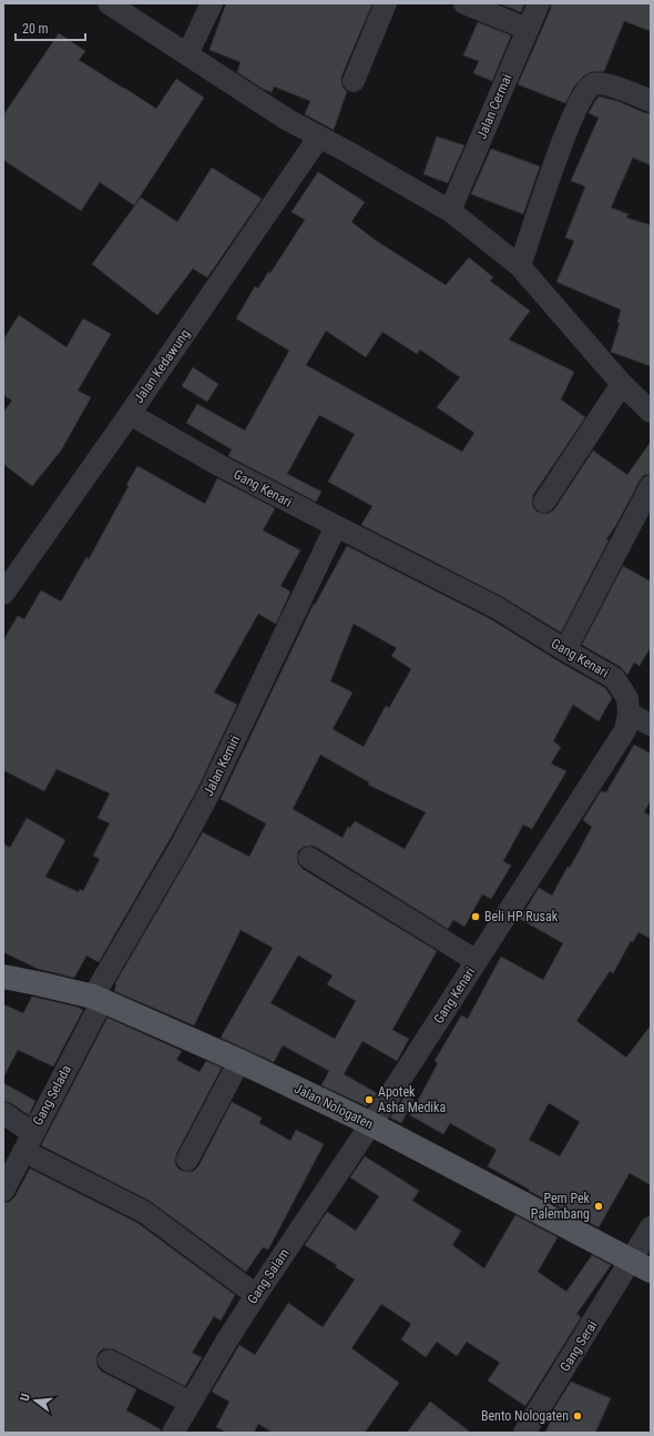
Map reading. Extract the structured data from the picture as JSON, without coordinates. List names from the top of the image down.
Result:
{
  "streets": {
    "main road": ["Jalan Nologaten"],
    "street": [
      "Jalan Cermai",
      "Jalan Kedawung",
      "Gang Kenari",
      "Jalan Kemiri",
      "Gang Selada",
      "Gang Salam",
      "Gang Serai"
    ]
  },
  "crossings": [
    ["Jalan Kedawung", "Gang Kenari"],
    ["Gang Kenari", "Jalan Kemiri"],
    ["Gang Kenari", "Jalan Nologaten"],
    ["Gang Kenari", "Gang Salam"],
    ["Jalan Kemiri", "Gang Selada"],
    ["Jalan Kemiri", "Jalan Nologaten"],
    ["Gang Selada", "Jalan Nologaten"],
    ["Jalan Nologaten", "Gang Salam"],
    ["Jalan Nologaten", "Gang Serai"]
  ],
  "places": [
    "Beli HP Rusak",
    "Apotek Asha Medika",
    "Pem Pek Palembang",
    "Bento Nologaten"
  ],
  "scale_bar": "20 m",
  "north": "left"
}
